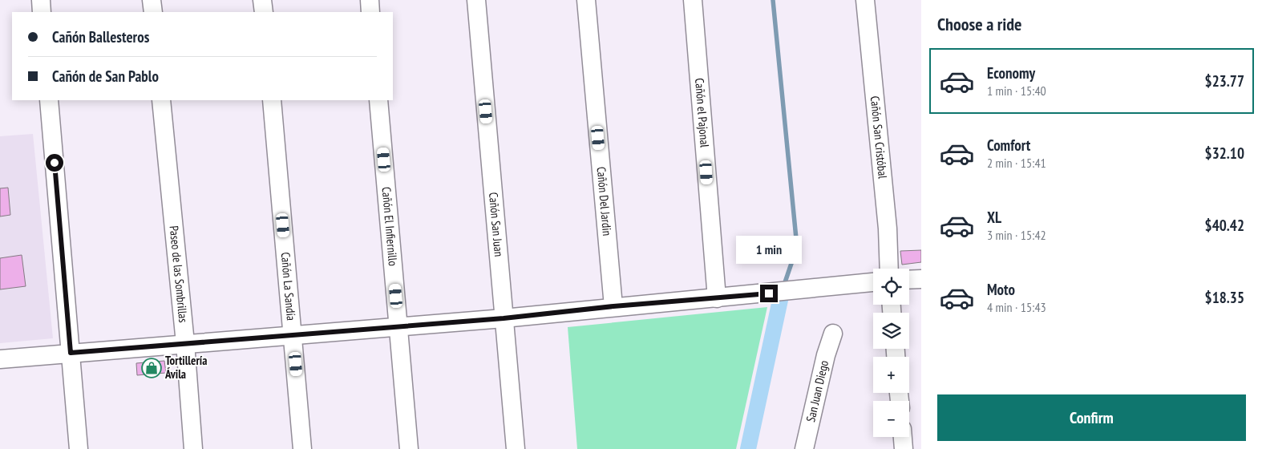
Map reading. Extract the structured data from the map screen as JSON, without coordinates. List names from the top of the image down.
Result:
{
  "streets": {
    "street": [
      "Cañón el Pajonal",
      "Cañón San Cristóbal",
      "Cañón Del Jardin",
      "Cañón San Juan",
      "Cañón El Infiernillo",
      "Paseo de las Sombrillas",
      "Cañón La Sandía",
      "San Juan Diego"
    ]
  },
  "places": {
    "shop": ["Tortillería Ávila"]
  },
  "page": {
    "heading": "Choose a ride",
    "banner": ["Cañón Ballesteros", "Cañón de San Pablo"],
    "list": [
      {
        "name": "Economy",
        "note": "1 min · 15:40",
        "value": "$23.77"
      },
      {
        "name": "Comfort",
        "note": "2 min · 15:41",
        "value": "$32.10"
      },
      {
        "name": "XL",
        "note": "3 min · 15:42",
        "value": "$40.42"
      },
      {
        "name": "Moto",
        "note": "4 min · 15:43",
        "value": "$18.35"
      }
    ],
    "bubble": "1 min",
    "map_buttons": ["+", "−"],
    "buttons": "Confirm"
  }
}
